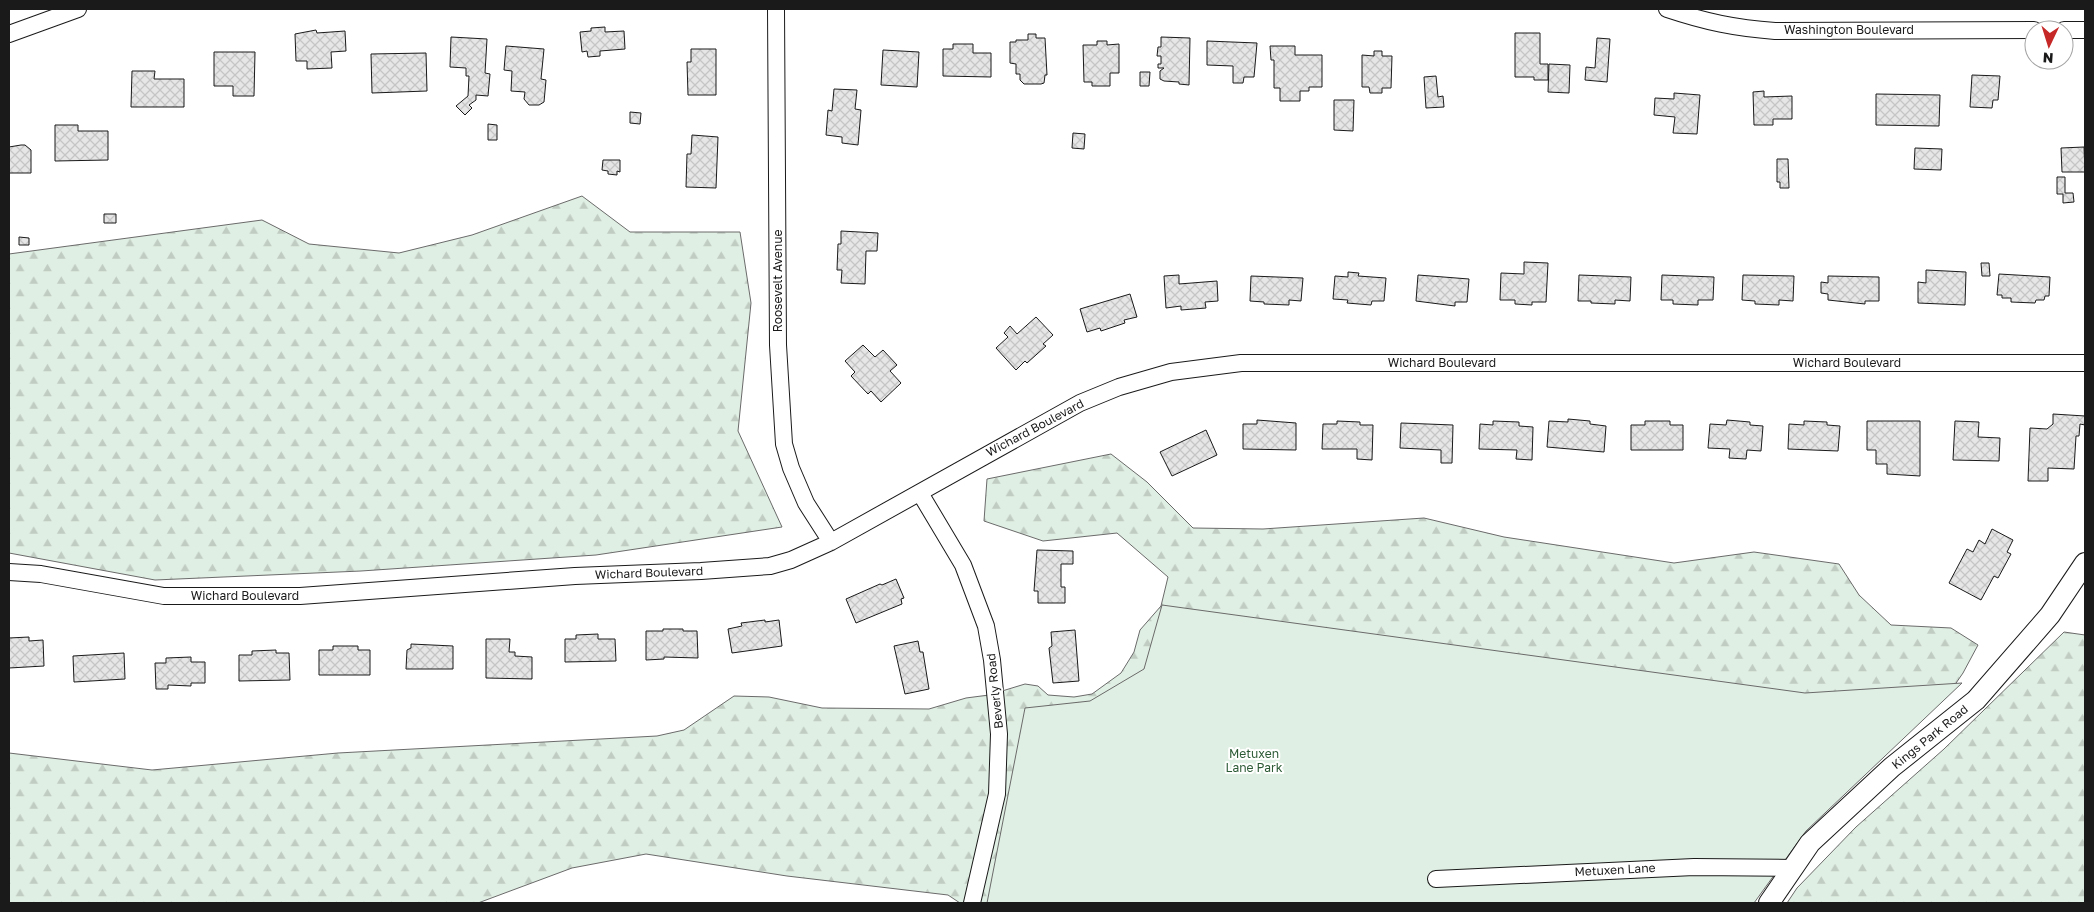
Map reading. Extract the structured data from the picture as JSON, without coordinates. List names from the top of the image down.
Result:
{
  "streets": {
    "street": [
      "Washington Boulevard",
      "Roosevelt Avenue",
      "Wichard Boulevard",
      "Beverly Road",
      "Kings Park Road",
      "Metuxen Lane"
    ]
  },
  "crossings": [
    ["Roosevelt Avenue", "Wichard Boulevard"],
    ["Wichard Boulevard", "Beverly Road"],
    ["Kings Park Road", "Metuxen Lane"]
  ],
  "parks": ["Metuxen Lane Park"],
  "north": "bottom"
}
